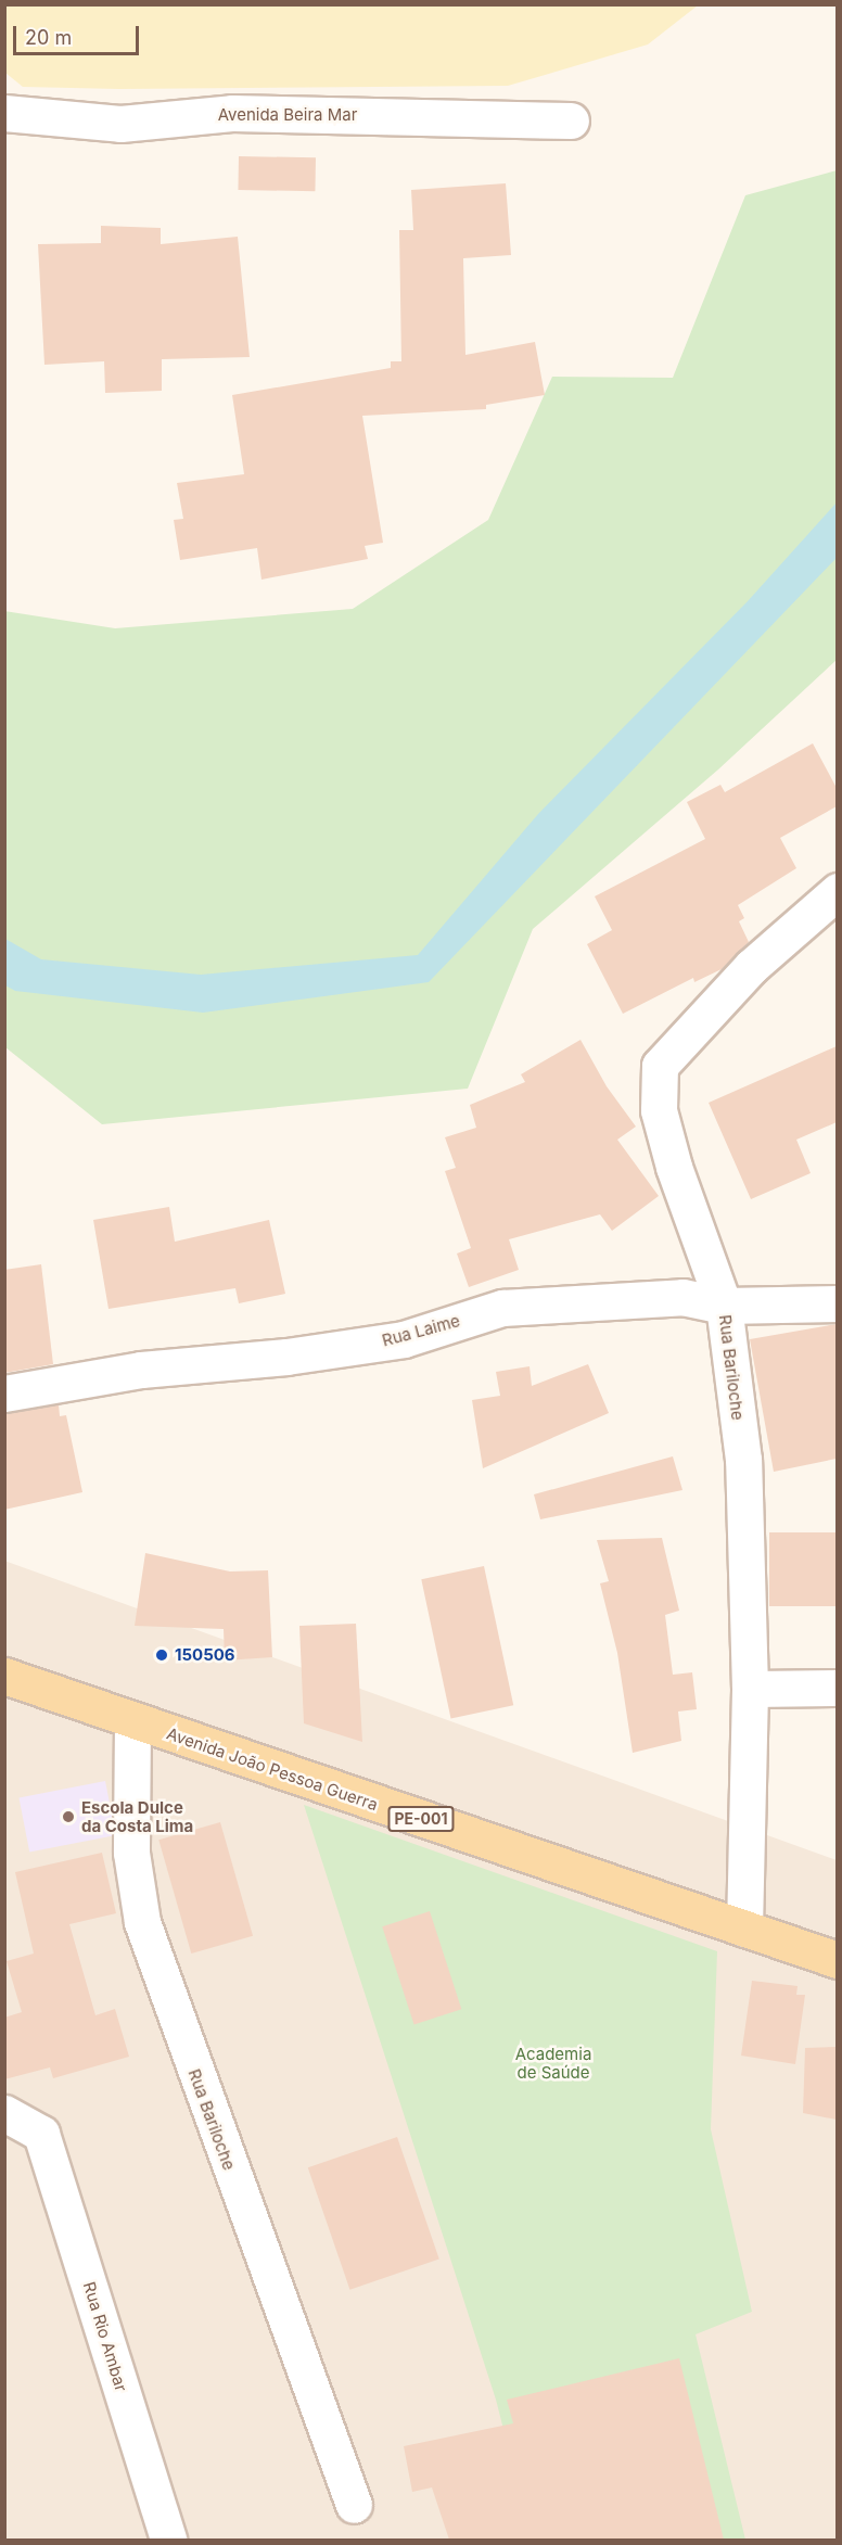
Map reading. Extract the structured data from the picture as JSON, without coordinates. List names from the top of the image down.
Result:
{
  "streets": {
    "main road": ["Avenida João Pessoa Guerra", "PE-001"],
    "street": [
      "Avenida Beira Mar",
      "Rua Laime",
      "Rua Bariloche",
      "Rua Rio Ambar"
    ]
  },
  "crossings": [
    ["Rua Laime", "Rua Bariloche"],
    ["Rua Bariloche", "Avenida João Pessoa Guerra"]
  ],
  "parks": ["Academia de Saúde"],
  "places": ["150506", "Escola Dulce da Costa Lima"],
  "scale_bar": "20 m"
}
